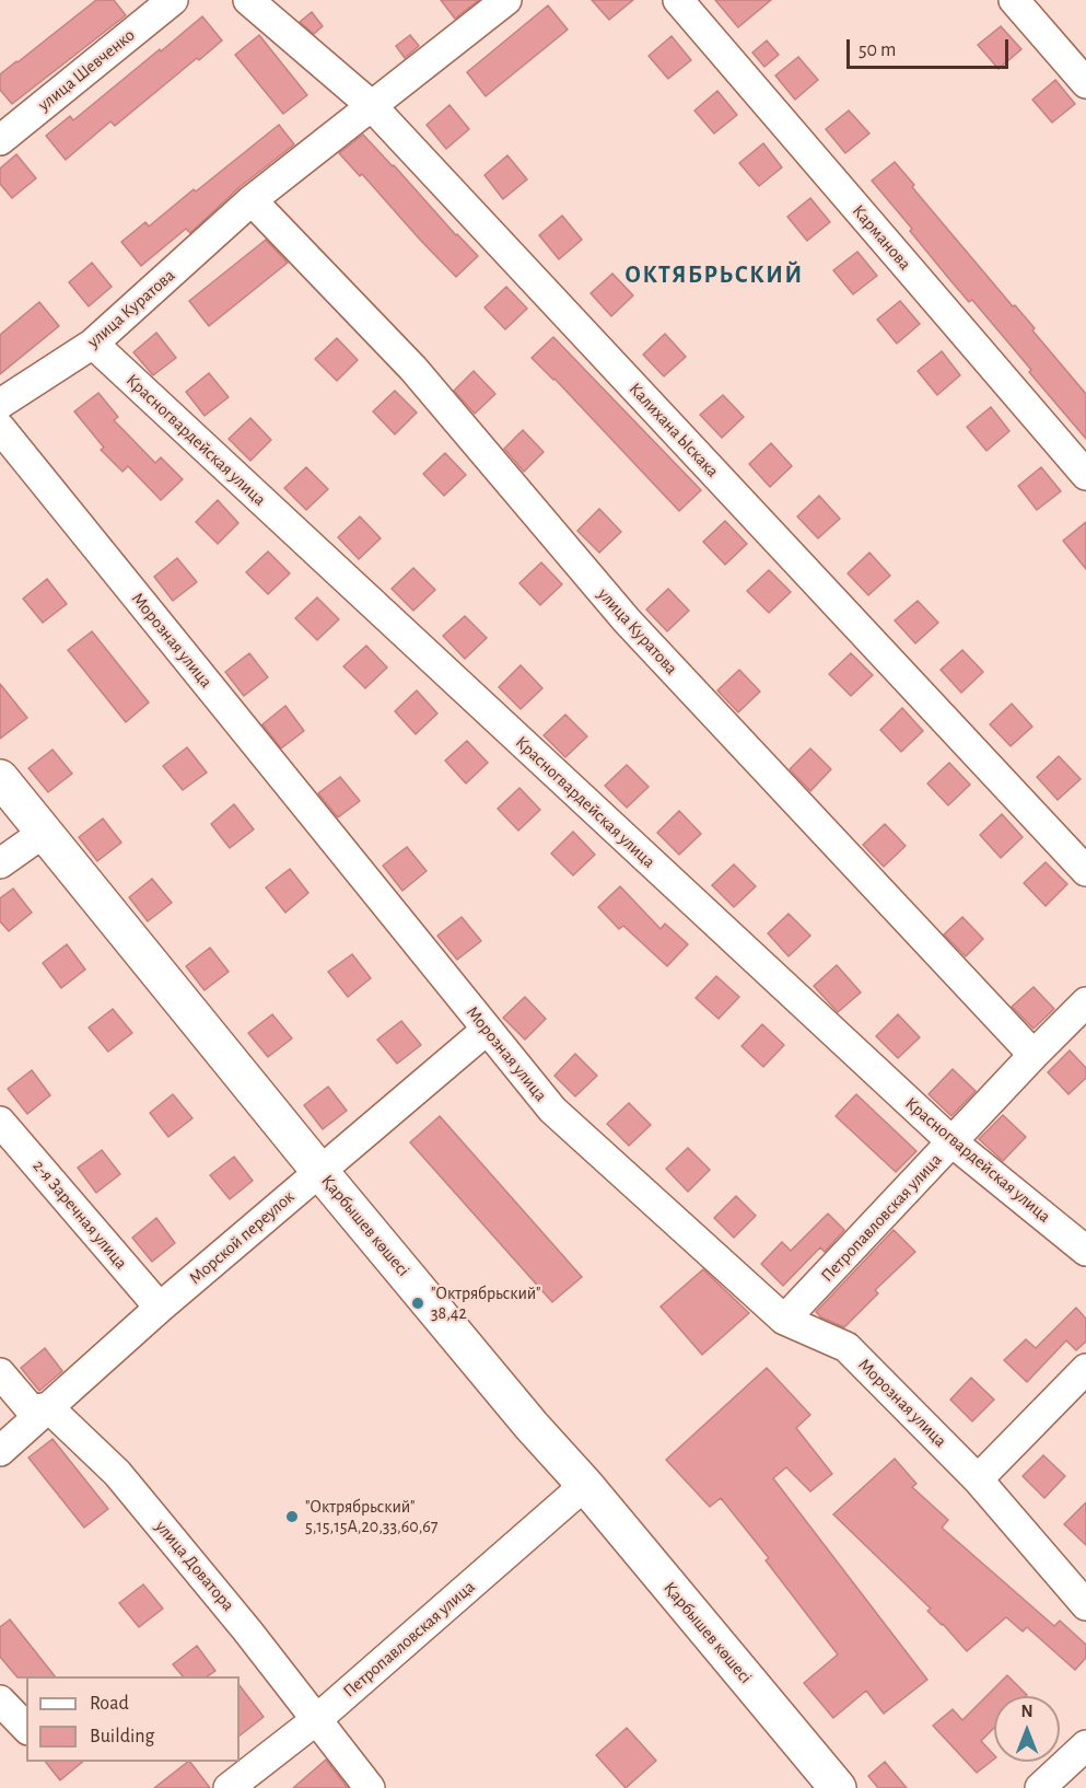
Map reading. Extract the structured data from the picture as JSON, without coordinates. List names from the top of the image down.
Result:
{
  "streets": {
    "main road": ["Қарбышев көшесі"],
    "street": [
      "улица Шевченко",
      "Карманова",
      "улица Куратова",
      "Калихана Ыскака",
      "Красногвардейская улица",
      "Морозная улица",
      "2-я Заречная улица",
      "Петропавловская улица",
      "Морской переулок",
      "улица Доватора"
    ]
  },
  "crossings": [
    ["улица Куратова", "Калихана Ыскака"],
    ["улица Куратова", "Красногвардейская улица"],
    ["улица Куратова", "Петропавловская улица"],
    ["Красногвардейская улица", "Петропавловская улица"],
    ["Морозная улица", "Петропавловская улица"],
    ["Морозная улица", "Морской переулок"],
    ["2-я Заречная улица", "Морской переулок"],
    ["Петропавловская улица", "Қарбышев көшесі"],
    ["Петропавловская улица", "улица Доватора"],
    ["Қарбышев көшесі", "Морской переулок"],
    ["Морской переулок", "улица Доватора"]
  ],
  "districts": ["ОКТЯБРЬСКИЙ"],
  "places": ["\"Октрябрьский\" 38,42", "\"Октрябрьский\" 5,15,15А,20,33,60,67"],
  "legend": ["Road", "Building"],
  "scale_bar": "50 m",
  "north": "top"
}
